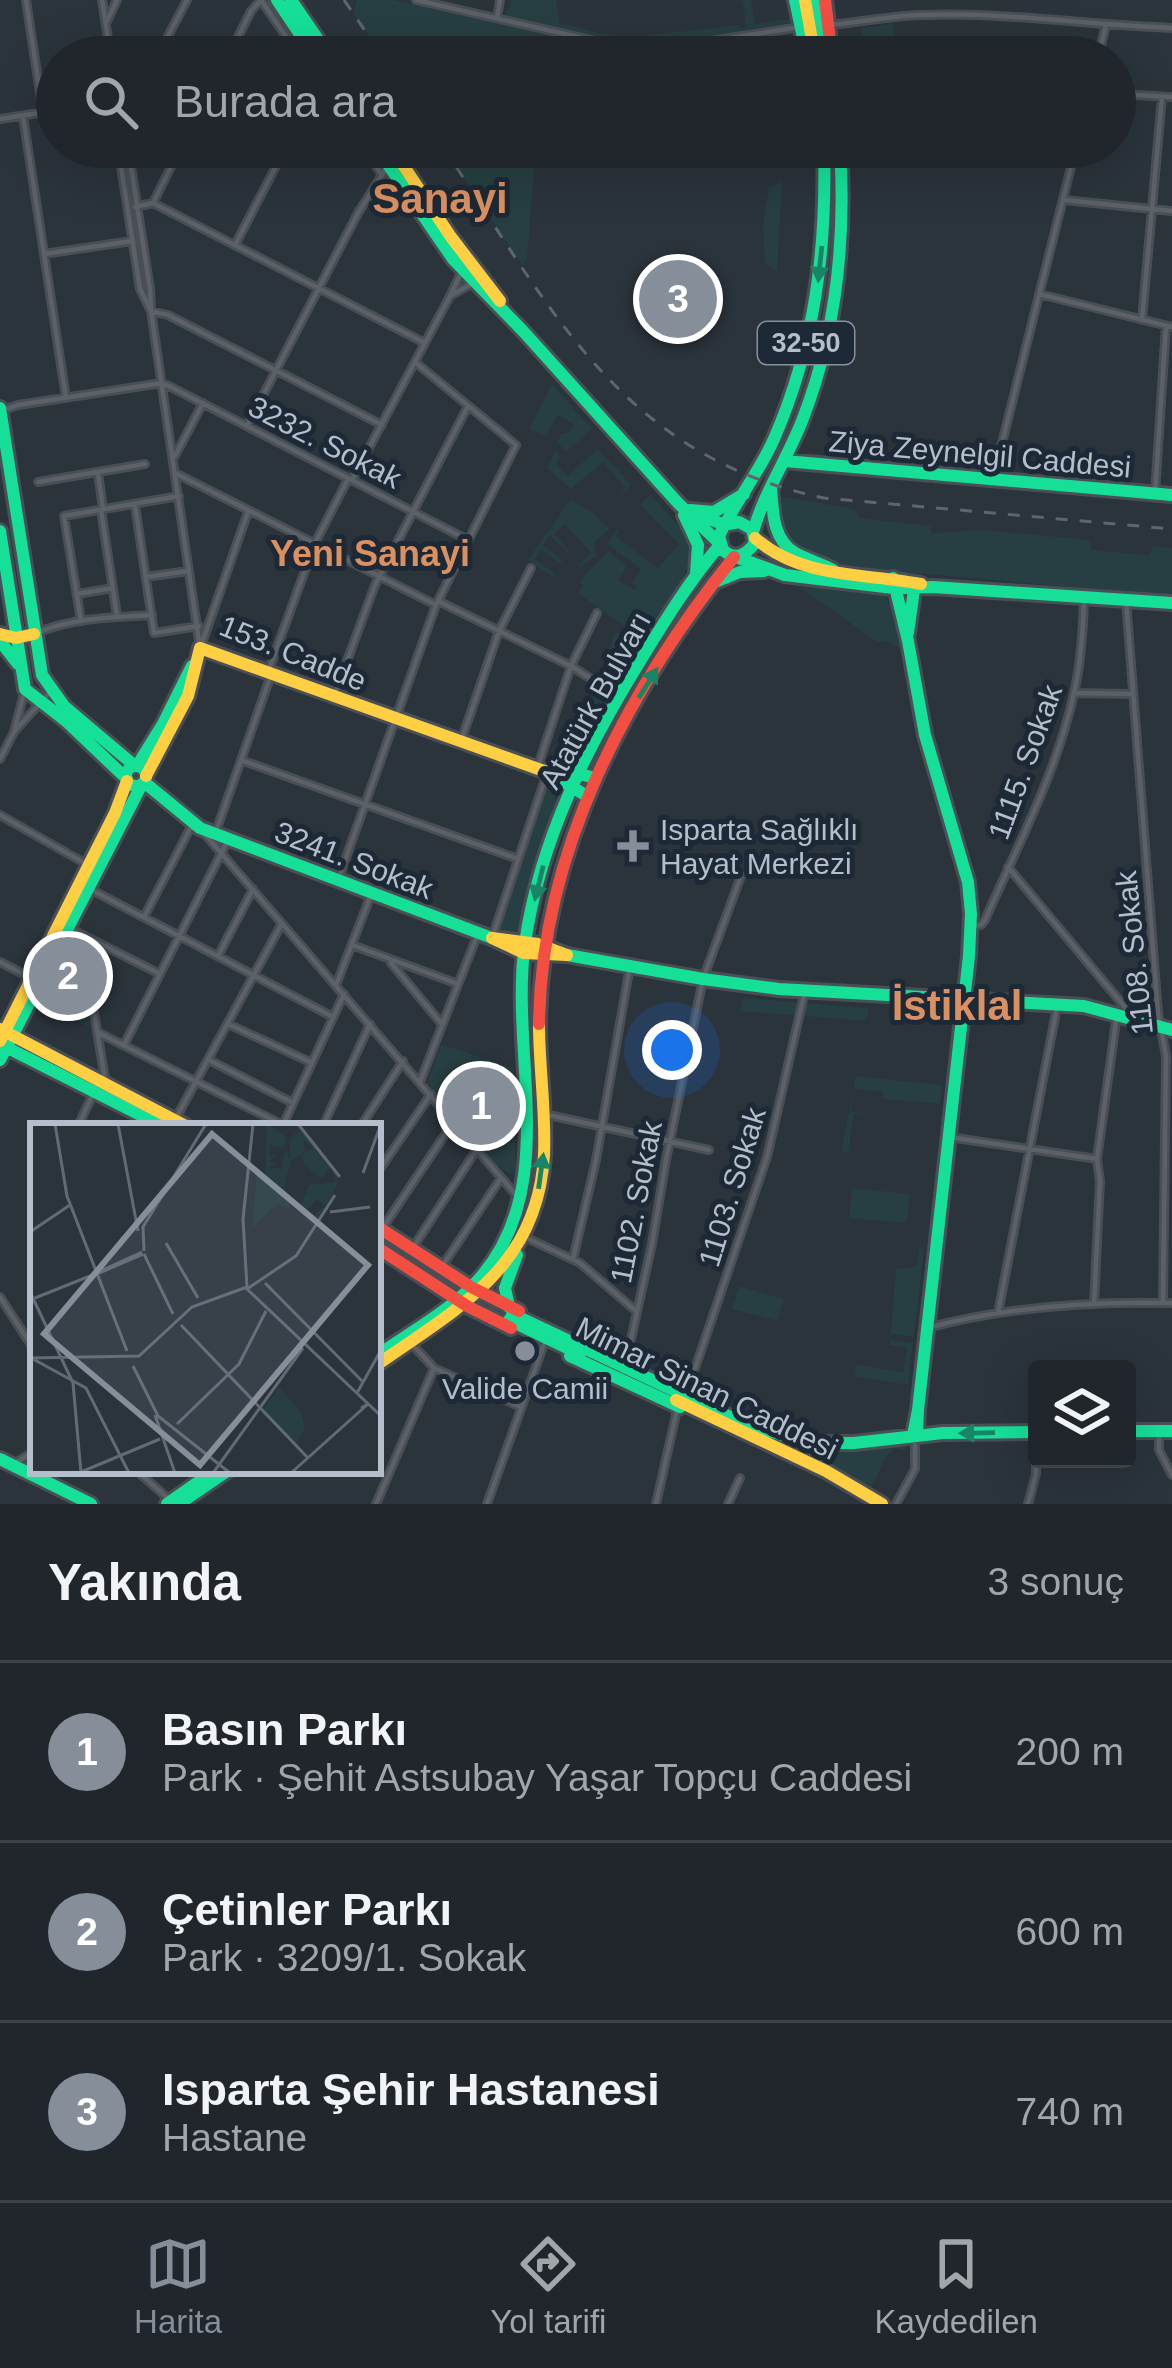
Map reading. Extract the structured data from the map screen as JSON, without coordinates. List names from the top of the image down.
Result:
{
  "streets": {
    "main road": [
      "32-50",
      "Ziya Zeynelgil Caddesi",
      "153. Cadde",
      "Atatürk Bulvarı",
      "3241. Sokak",
      "Mimar Sinan Caddesi"
    ],
    "street": [
      "3232. Sokak",
      "1115. Sokak",
      "1108. Sokak",
      "1103. Sokak",
      "1102. Sokak"
    ]
  },
  "crossings": [
    ["32-50", "Ziya Zeynelgil Caddesi"],
    ["32-50", "Atatürk Bulvarı"],
    ["3232. Sokak", "153. Cadde"],
    ["Atatürk Bulvarı", "3241. Sokak"],
    ["3241. Sokak", "1108. Sokak"],
    ["3241. Sokak", "1103. Sokak"],
    ["3241. Sokak", "1102. Sokak"]
  ],
  "districts": ["Sanayi", "Yeni Sanayi", "İstiklal"],
  "places": {
    "health": ["Isparta Sağlıklı Hayat Merkezi"],
    "other": ["Valide Camii"]
  },
  "page": {
    "search": "Burada ara",
    "pins": ["3", "2", "1"],
    "heading": ["Yakında", "3 sonuç"],
    "list": [
      {
        "mark": "1",
        "name": "Basın Parkı",
        "note": "Park · Şehit Astsubay Yaşar Topçu Caddesi",
        "value": "200 m"
      },
      {
        "mark": "2",
        "name": "Çetinler Parkı",
        "note": "Park · 3209/1. Sokak",
        "value": "600 m"
      },
      {
        "mark": "3",
        "name": "Isparta Şehir Hastanesi",
        "note": "Hastane",
        "value": "740 m"
      }
    ],
    "nav": ["Harita", "Yol tarifi", "Kaydedilen"]
  }
}
